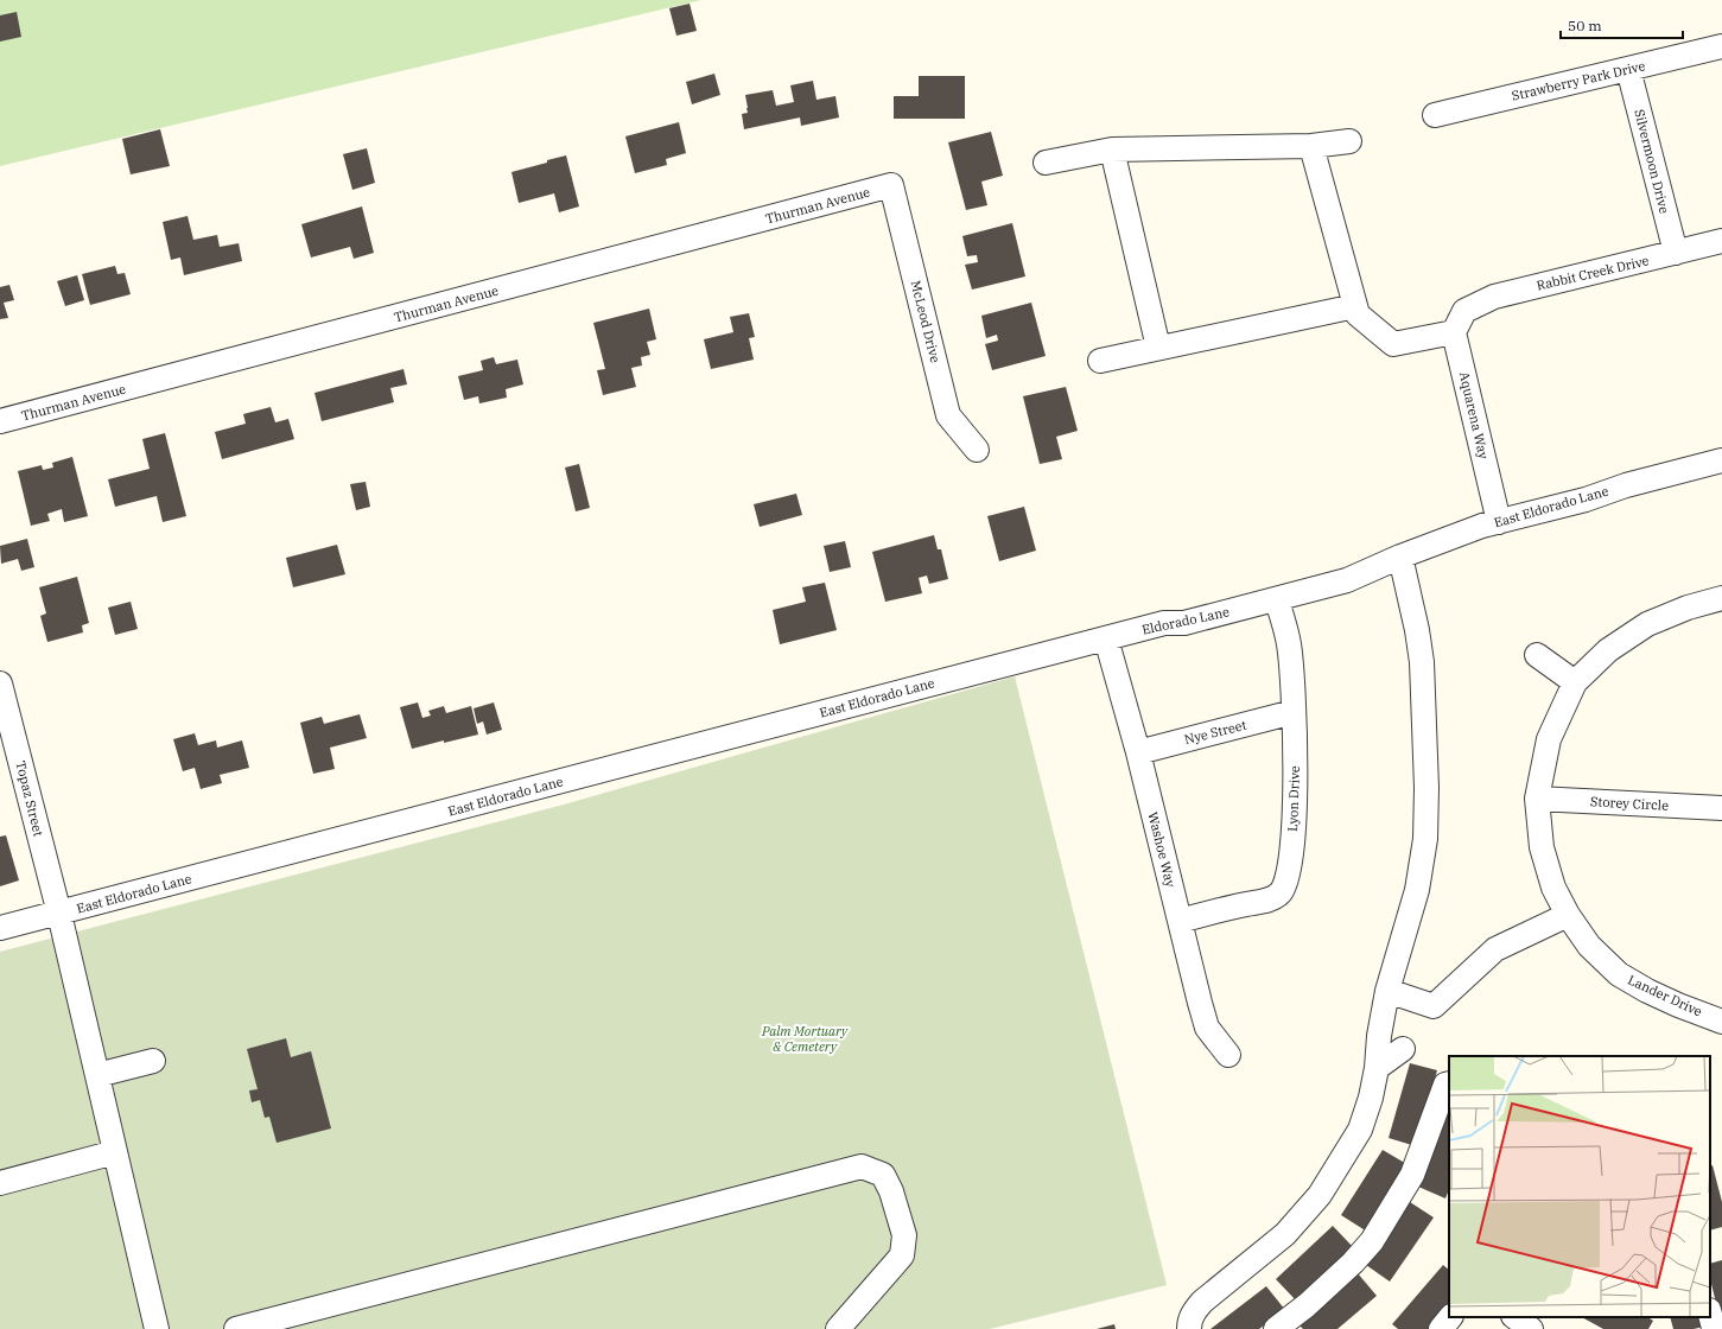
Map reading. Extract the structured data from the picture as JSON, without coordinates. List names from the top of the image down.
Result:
{
  "streets": {
    "street": [
      "Strawberry Park Drive",
      "Silvermoon Drive",
      "Thurman Avenue",
      "Rabbit Creek Drive",
      "McLeod Drive",
      "Aquarena Way",
      "East Eldorado Lane",
      "Eldorado Lane",
      "Nye Street",
      "Topaz Street",
      "Lyon Drive",
      "Storey Circle",
      "Washoe Way",
      "Lander Drive"
    ]
  },
  "crossings": [
    ["Strawberry Park Drive", "Silvermoon Drive"],
    ["Silvermoon Drive", "Rabbit Creek Drive"],
    ["Thurman Avenue", "McLeod Drive"],
    ["Rabbit Creek Drive", "Aquarena Way"],
    ["Aquarena Way", "East Eldorado Lane"],
    ["East Eldorado Lane", "Eldorado Lane"],
    ["East Eldorado Lane", "Topaz Street"],
    ["Eldorado Lane", "Lyon Drive"],
    ["Eldorado Lane", "Washoe Way"],
    ["Nye Street", "Lyon Drive"],
    ["Nye Street", "Washoe Way"],
    ["Lyon Drive", "Washoe Way"],
    ["Storey Circle", "Lander Drive"]
  ],
  "parks": ["Palm Mortuary & Cemetery"],
  "scale_bar": "50 m"
}
